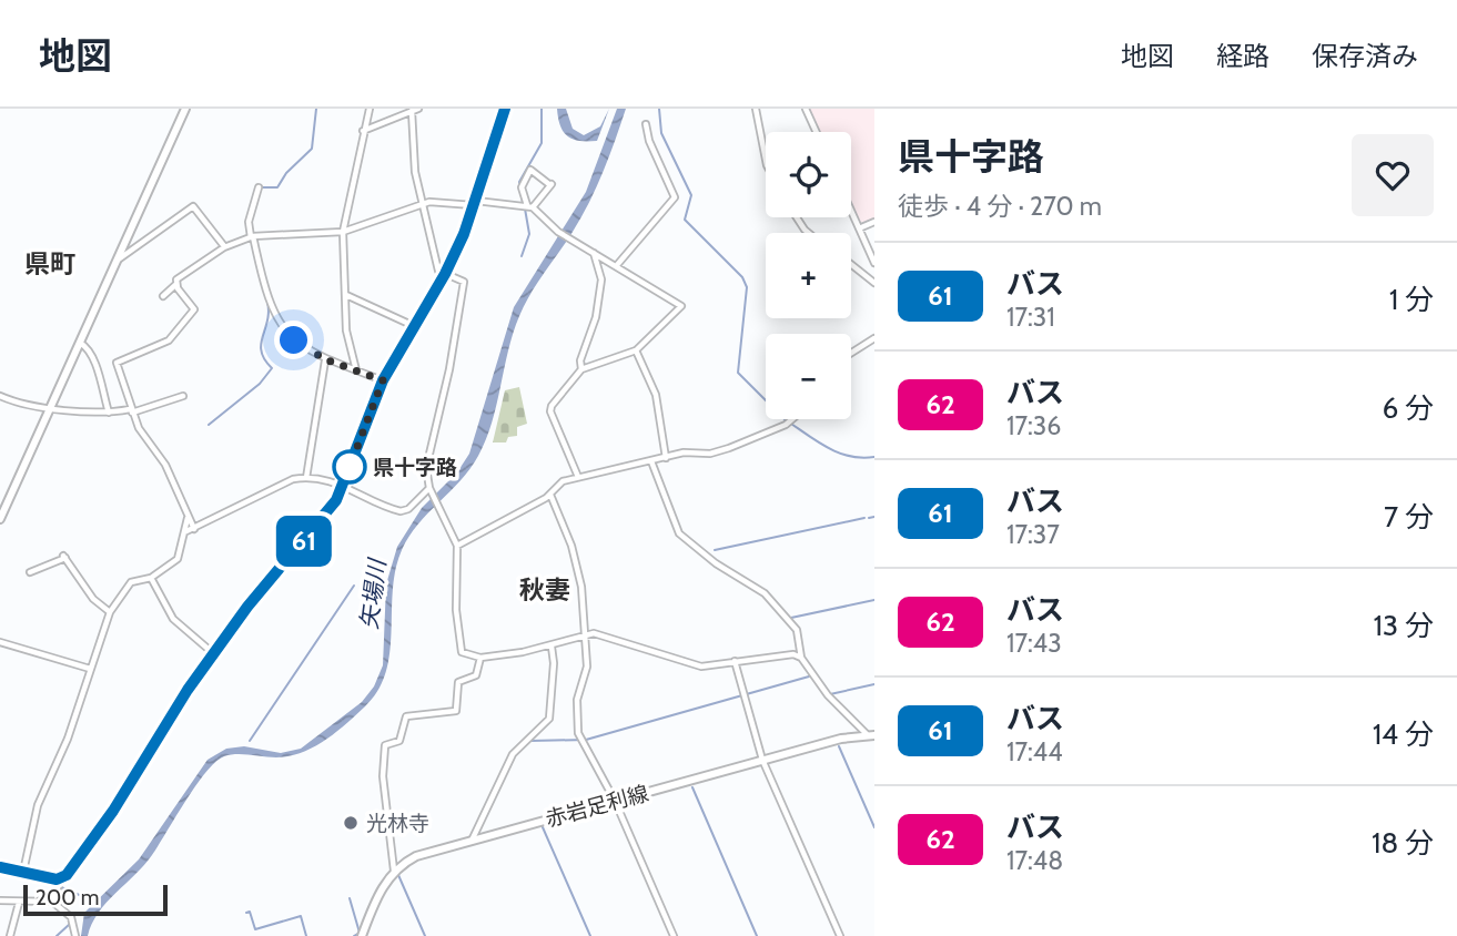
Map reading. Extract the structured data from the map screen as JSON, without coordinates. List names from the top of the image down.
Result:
{
  "streets": {
    "main road": ["赤岩足利線"]
  },
  "districts": ["県町", "秋妻"],
  "water": ["矢場川"],
  "places": ["県十字路", "光林寺"],
  "lines": ["bus line 61"],
  "scale_bar": "200 m",
  "page": {
    "header": "地図",
    "nav": ["地図", "経路", "保存済み"],
    "on_map": "61",
    "heading": ["県十字路", "徒歩 · 4 分 · 270 m"],
    "map_buttons": ["+", "−"],
    "list": [
      {
        "mark": "61",
        "name": "バス",
        "note": "17:31",
        "value": "1 分"
      },
      {
        "mark": "62",
        "name": "バス",
        "note": "17:36",
        "value": "6 分"
      },
      {
        "mark": "61",
        "name": "バス",
        "note": "17:37",
        "value": "7 分"
      },
      {
        "mark": "62",
        "name": "バス",
        "note": "17:43",
        "value": "13 分"
      },
      {
        "mark": "61",
        "name": "バス",
        "note": "17:44",
        "value": "14 分"
      },
      {
        "mark": "62",
        "name": "バス",
        "note": "17:48",
        "value": "18 分"
      }
    ],
    "scale": "200 m"
  }
}
